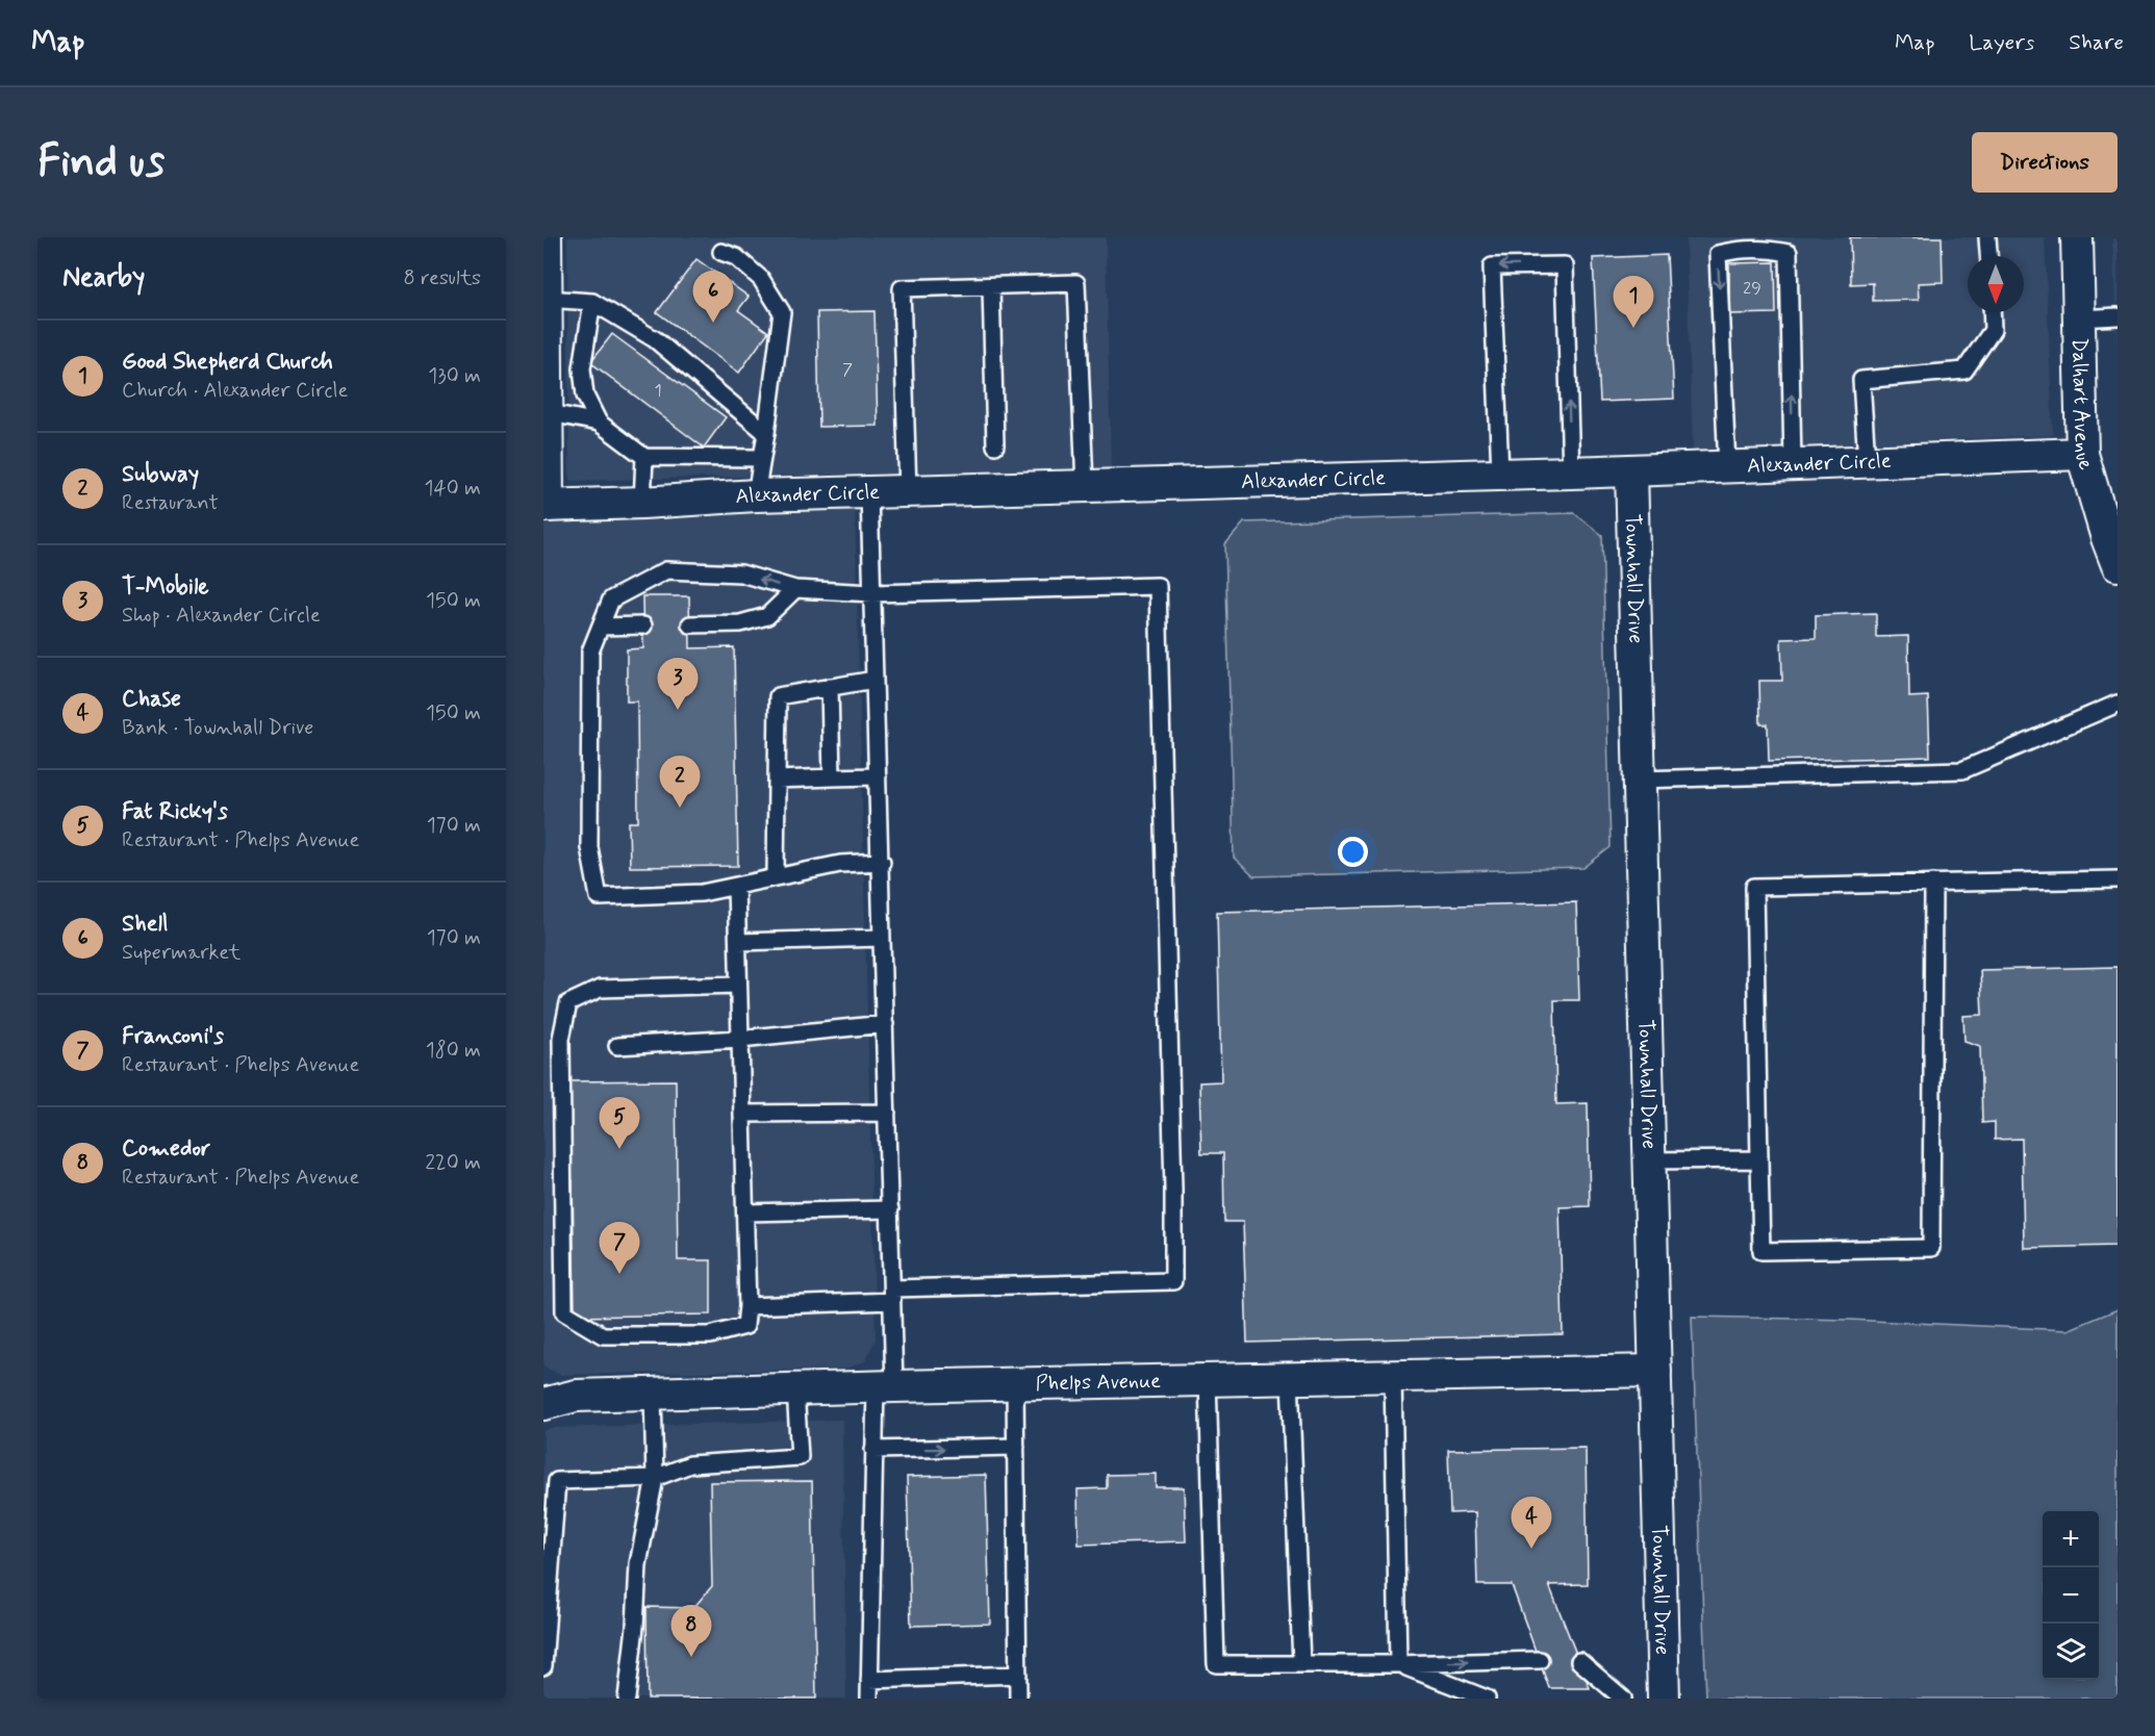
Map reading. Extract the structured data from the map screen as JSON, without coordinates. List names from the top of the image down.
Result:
{
  "streets": {
    "street": [
      "Dalhart Avenue",
      "Alexander Circle",
      "Townhall Drive",
      "Phelps Avenue"
    ]
  },
  "crossings": [
    ["Dalhart Avenue", "Alexander Circle"],
    ["Alexander Circle", "Townhall Drive"],
    ["Townhall Drive", "Phelps Avenue"]
  ],
  "house_numbers": ["29", "7", "1"],
  "north": "bottom",
  "page": {
    "header": "Map",
    "nav": ["Map", "Layers", "Share"],
    "buttons": "Directions",
    "title": "Find us",
    "heading": ["Nearby", "8 results"],
    "pins": [
      "6",
      "1",
      "3",
      "2",
      "5",
      "7",
      "4",
      "8"
    ],
    "list": [
      {
        "mark": "1",
        "name": "Good Shepherd Church",
        "note": "Church · Alexander Circle",
        "value": "130 m"
      },
      {
        "mark": "2",
        "name": "Subway",
        "note": "Restaurant",
        "value": "140 m"
      },
      {
        "mark": "3",
        "name": "T-Mobile",
        "note": "Shop · Alexander Circle",
        "value": "150 m"
      },
      {
        "mark": "4",
        "name": "Chase",
        "note": "Bank · Townhall Drive",
        "value": "150 m"
      },
      {
        "mark": "5",
        "name": "Fat Ricky's",
        "note": "Restaurant · Phelps Avenue",
        "value": "170 m"
      },
      {
        "mark": "6",
        "name": "Shell",
        "note": "Supermarket",
        "value": "170 m"
      },
      {
        "mark": "7",
        "name": "Franconi's",
        "note": "Restaurant · Phelps Avenue",
        "value": "180 m"
      },
      {
        "mark": "8",
        "name": "Comedor",
        "note": "Restaurant · Phelps Avenue",
        "value": "220 m"
      }
    ],
    "map_buttons": ["+", "−"]
  }
}
